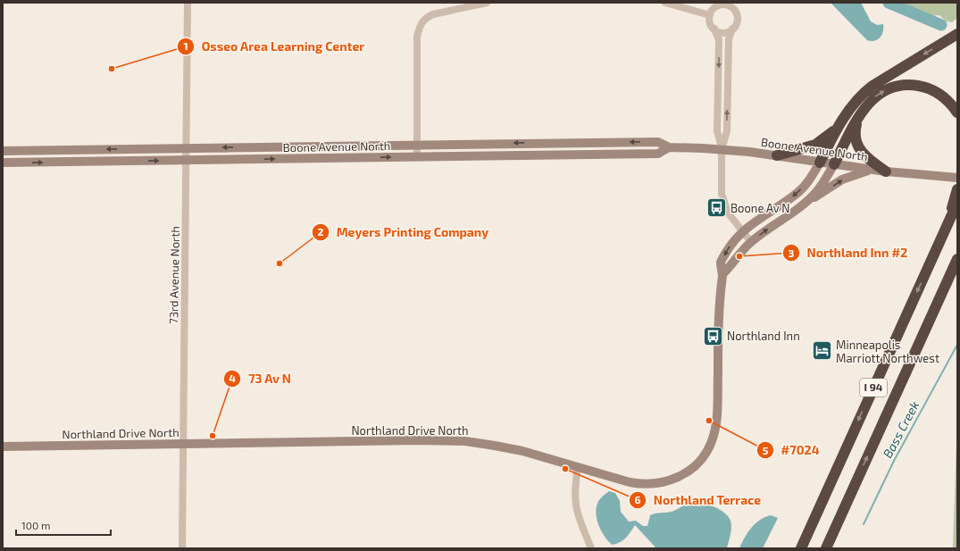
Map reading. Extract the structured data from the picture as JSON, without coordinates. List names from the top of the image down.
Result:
{
  "streets": {
    "highway": ["I 94"],
    "street": ["Boone Avenue North", "73rd Avenue North", "Northland Drive North"]
  },
  "crossings": [
    ["Boone Avenue North", "73rd Avenue North"],
    ["Boone Avenue North", "Northland Drive North"],
    ["73rd Avenue North", "Northland Drive North"]
  ],
  "water": ["Bass Creek"],
  "places": {
    "other": [
      "Osseo Area Learning Center",
      "Northland Inn #2",
      "Meyers Printing Company",
      "#7024",
      "73 Av N",
      "Northland Terrace"
    ],
    "bus stop": ["Boone Av N", "Northland Inn"],
    "hotel": ["Minneapolis Marriott Northwest"]
  },
  "scale_bar": "100 m"
}
